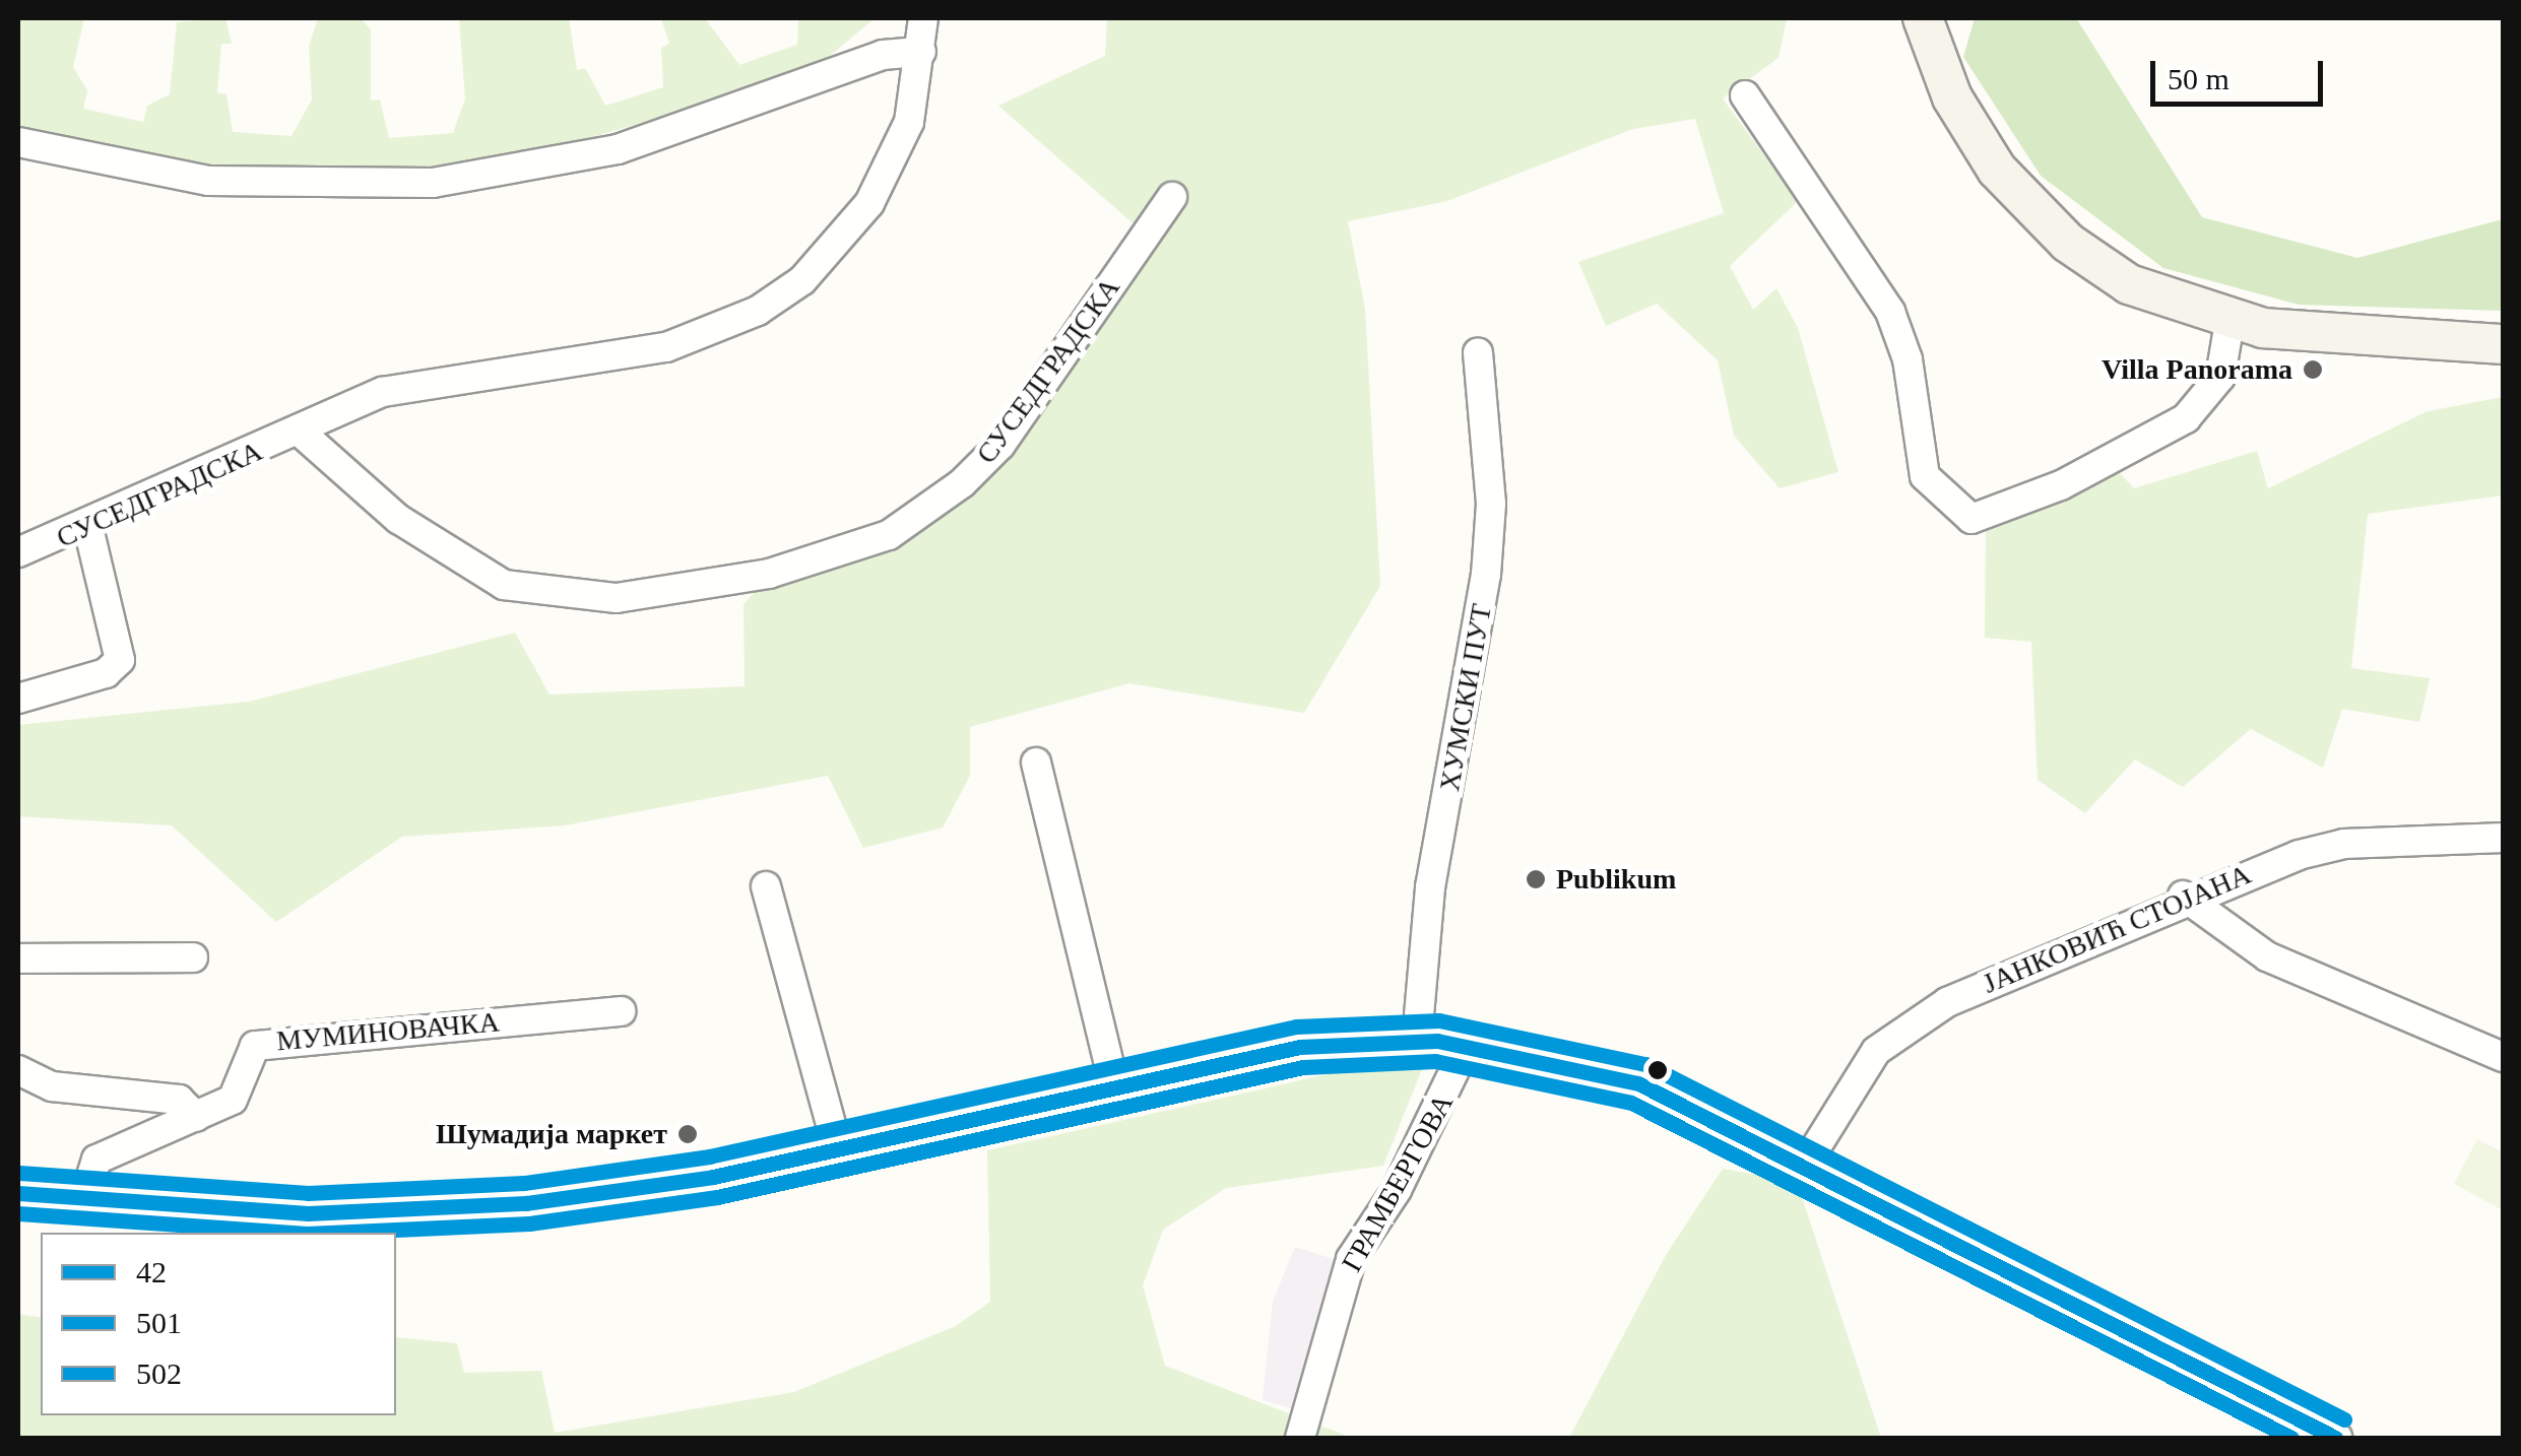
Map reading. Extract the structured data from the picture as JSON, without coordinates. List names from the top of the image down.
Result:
{
  "streets": {
    "street": [
      "СУСЕДГРАДСКА",
      "ХУМСКИ ПУТ",
      "ЈАНКОВИЋ СТОЈАНА",
      "МУМИНОВАЧКА",
      "ГРАМБЕРГОВА"
    ]
  },
  "places": ["Villa Panorama", "Publikum", "Шумадија маркет"],
  "lines": ["transit line 502", "transit line 42", "transit line 501"],
  "legend": ["42", "501", "502"],
  "scale_bar": "50 m"
}
